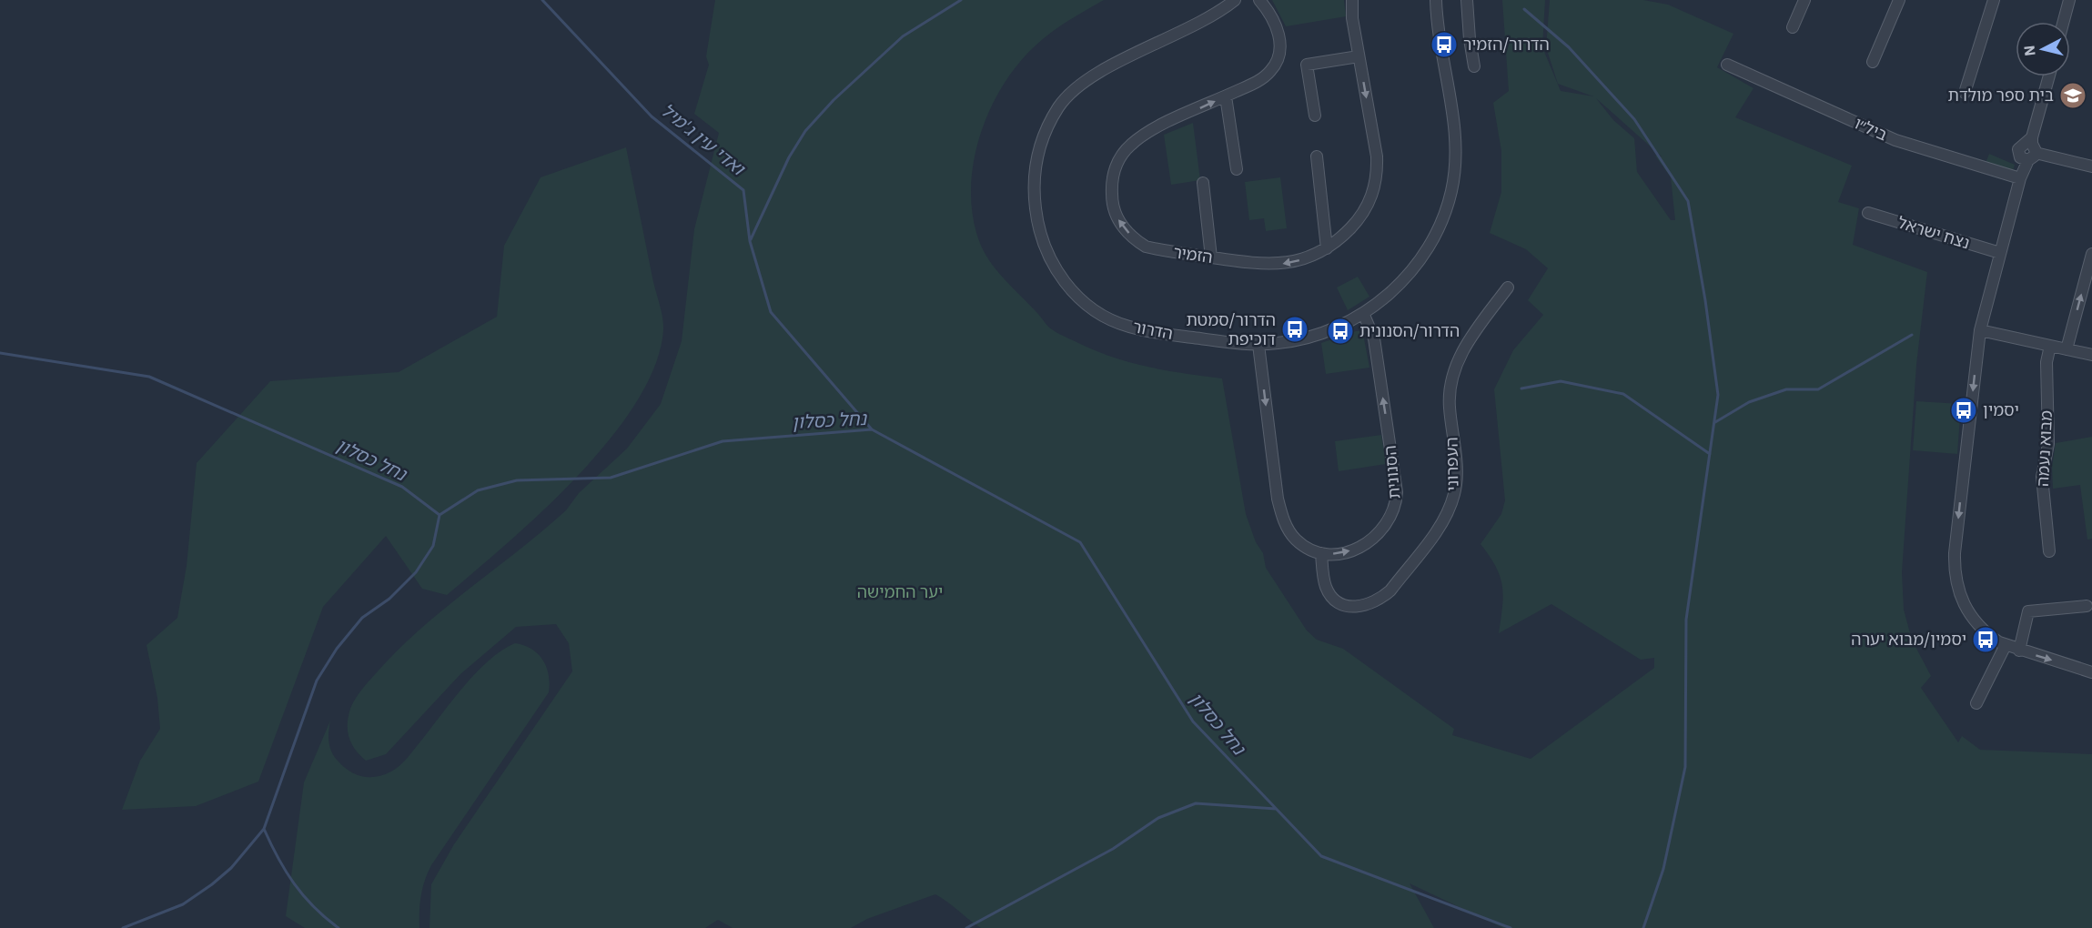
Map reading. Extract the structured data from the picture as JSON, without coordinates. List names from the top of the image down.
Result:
{
  "streets": {
    "street": [
      "ביל״ו",
      "נצח ישראל",
      "הזמיר",
      "הדרור",
      "מבוא נעמה",
      "העפרוני",
      "הסנונית"
    ]
  },
  "crossings": [
    ["הדרור", "הסנונית"],
    ["העפרוני", "הסנונית"]
  ],
  "one_way": ["הסנונית"],
  "water": ["ואדי עין ג'מיל", "נחל כסלון"],
  "parks": ["יער החמישה"],
  "places": {
    "bus stop": [
      "הדרור/הזמיר",
      "הדרור/סמטת דוכיפת",
      "הדרור/הסנונית",
      "יסמין",
      "יסמין/מבוא יערה"
    ],
    "school or university": ["בית ספר מולדת"]
  },
  "north": "left"
}
